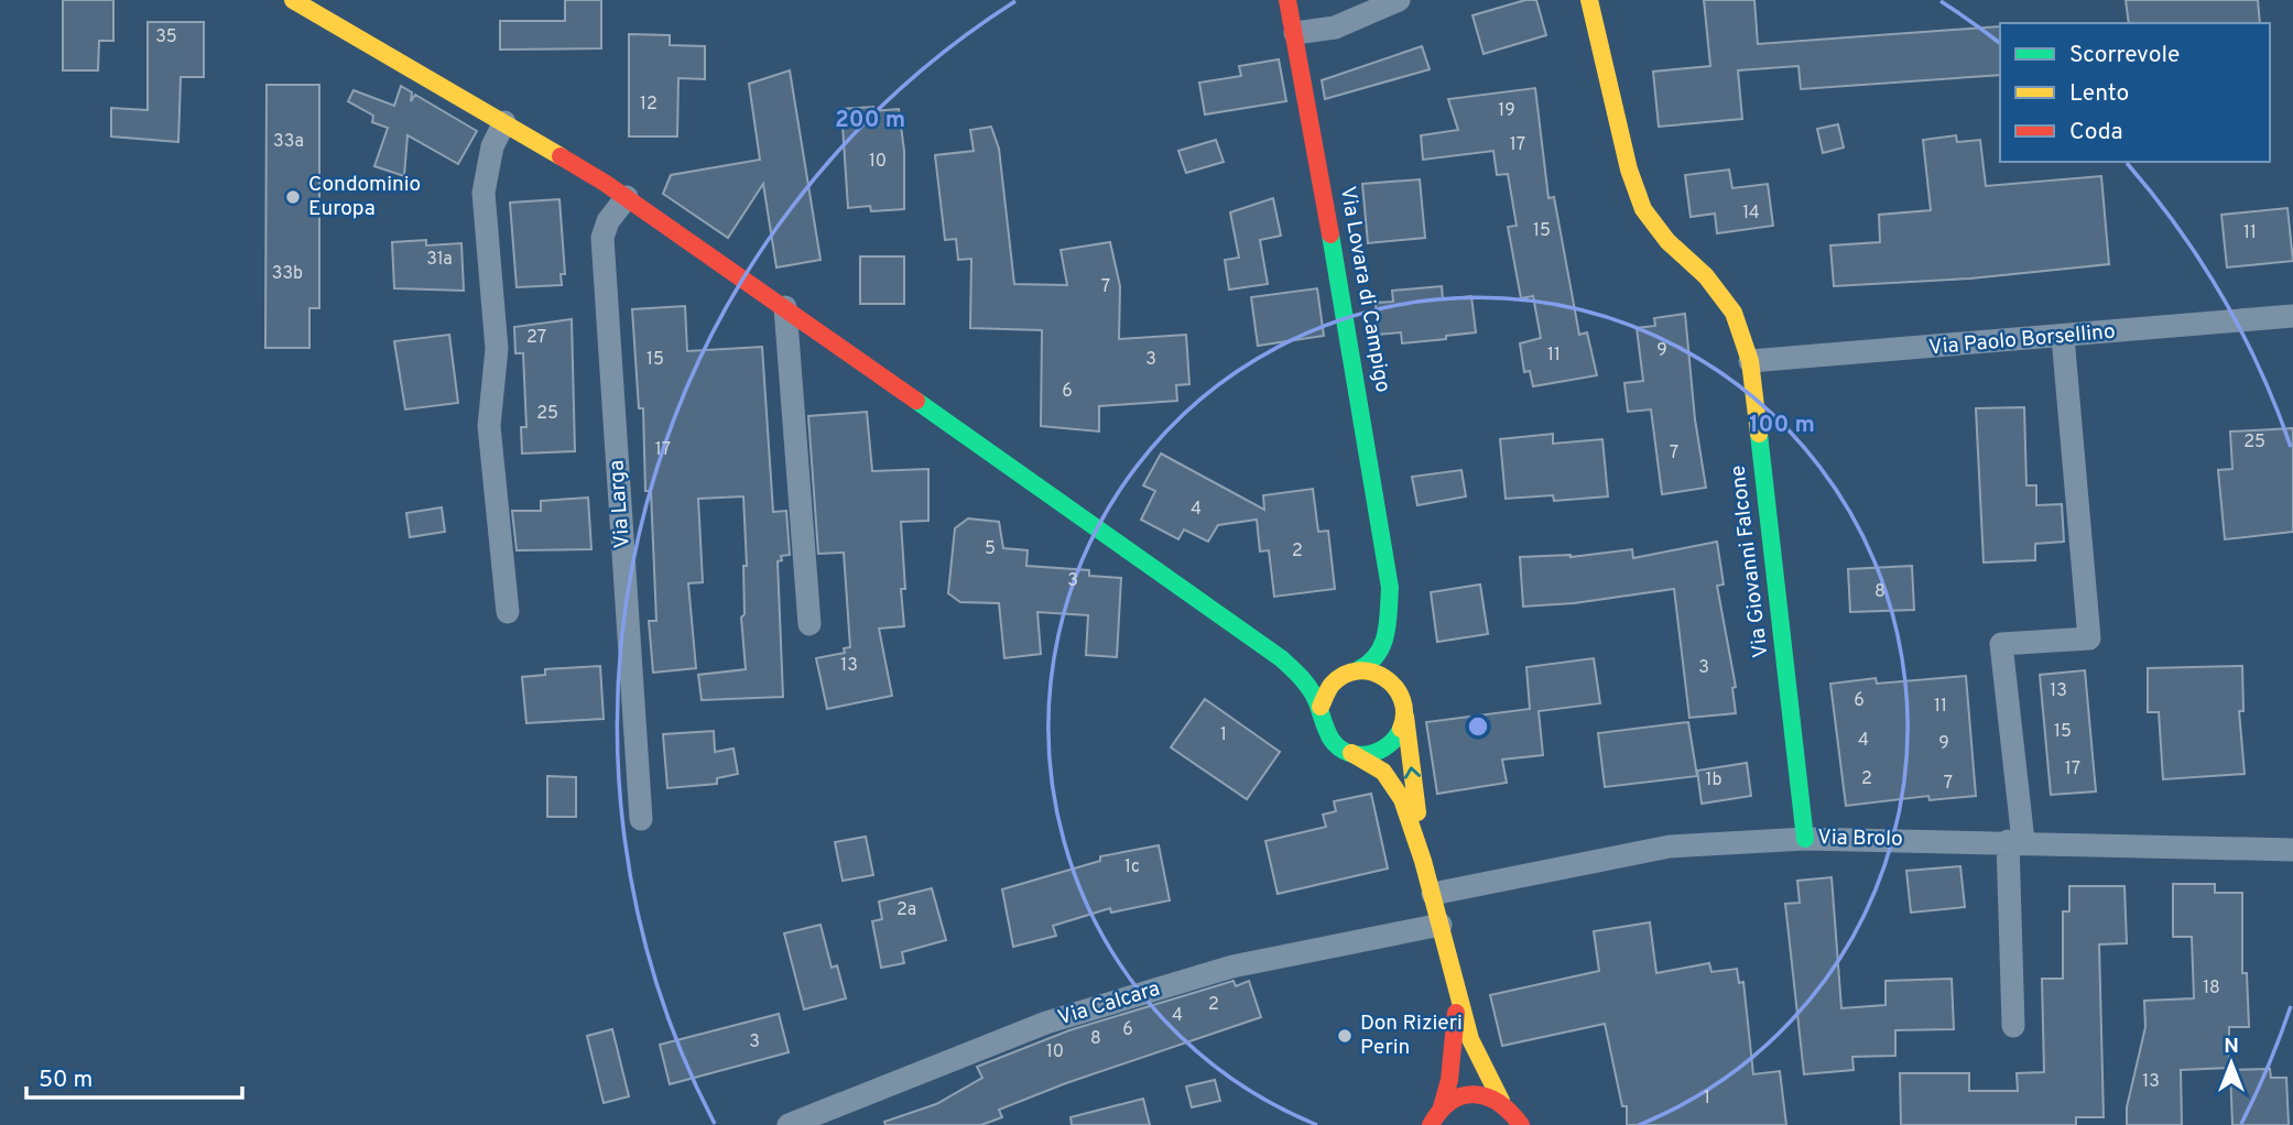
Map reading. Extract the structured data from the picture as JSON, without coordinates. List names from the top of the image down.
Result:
{
  "streets": {
    "street": [
      "Via Lovara di Campigo",
      "Via Paolo Borsellino",
      "Via Larga",
      "Via Giovanni Falcone",
      "Via Brolo",
      "Via Calcara"
    ]
  },
  "crossings": [
    ["Via Paolo Borsellino", "Via Giovanni Falcone"],
    ["Via Giovanni Falcone", "Via Brolo"]
  ],
  "places": ["Condominio Europa", "Don Rizieri Perin"],
  "house_numbers": [
    "35",
    "12",
    "19",
    "33a",
    "17",
    "10",
    "14",
    "15",
    "11",
    "31a",
    "33b",
    "7",
    "27",
    "9",
    "11",
    "15",
    "3",
    "6",
    "25",
    "25",
    "17",
    "7",
    "4",
    "5",
    "2",
    "3",
    "8",
    "13",
    "3",
    "13",
    "6",
    "11",
    "15",
    "1",
    "4",
    "9",
    "17",
    "2",
    "1b",
    "7",
    "1c",
    "2a",
    "18",
    "2",
    "4",
    "6",
    "8",
    "3",
    "10",
    "13",
    "1"
  ],
  "legend": ["Scorrevole", "Lento", "Coda"],
  "scale_bar": "50 m",
  "north": "top",
  "rings": ["200 m", "100 m"]
}
